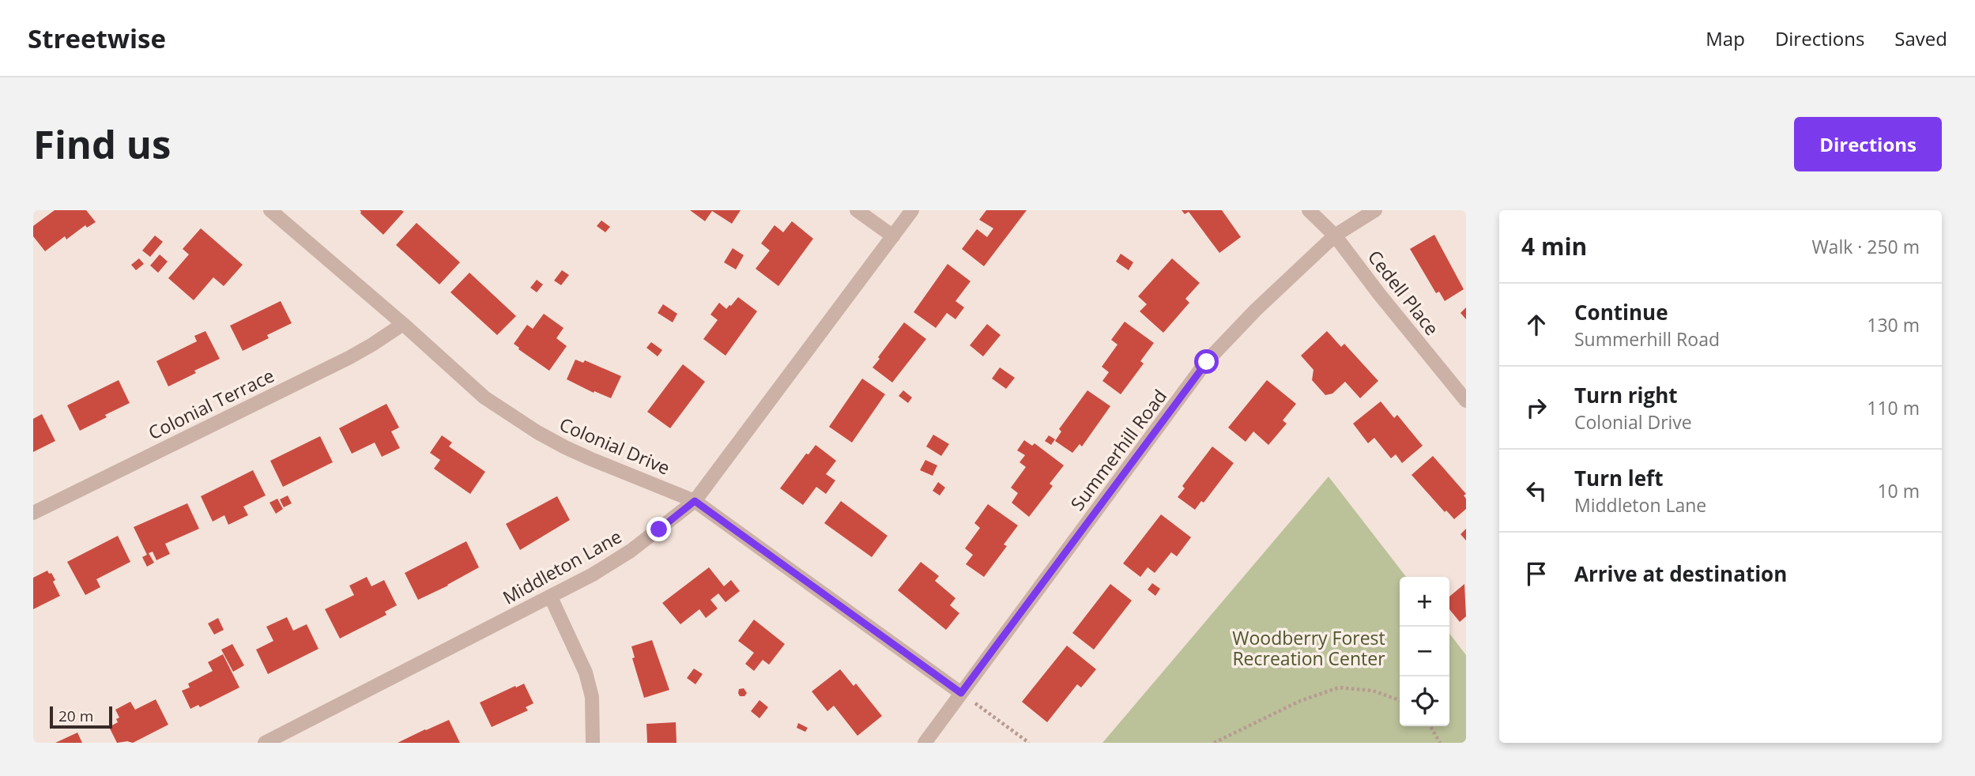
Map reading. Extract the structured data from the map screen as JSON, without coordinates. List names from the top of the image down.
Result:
{
  "streets": {
    "street": [
      "Cedell Place",
      "Colonial Terrace",
      "Colonial Drive",
      "Summerhill Road",
      "Middleton Lane"
    ]
  },
  "crossings": [
    ["Cedell Place", "Summerhill Road"],
    ["Colonial Terrace", "Colonial Drive"],
    ["Colonial Drive", "Summerhill Road"],
    ["Colonial Drive", "Middleton Lane"]
  ],
  "parks": ["Woodberry Forest Recreation Center"],
  "scale_bar": "20 m",
  "page": {
    "header": "Streetwise",
    "nav": ["Map", "Directions", "Saved"],
    "buttons": "Directions",
    "title": "Find us",
    "heading": ["4 min", "Walk · 250 m"],
    "list": [
      ["Continue", "Summerhill Road", "130 m"],
      ["Turn right", "Colonial Drive", "110 m"],
      ["Turn left", "Middleton Lane", "10 m"],
      "Arrive at destination"
    ],
    "map_buttons": ["+", "−"],
    "scale": "20 m"
  }
}
